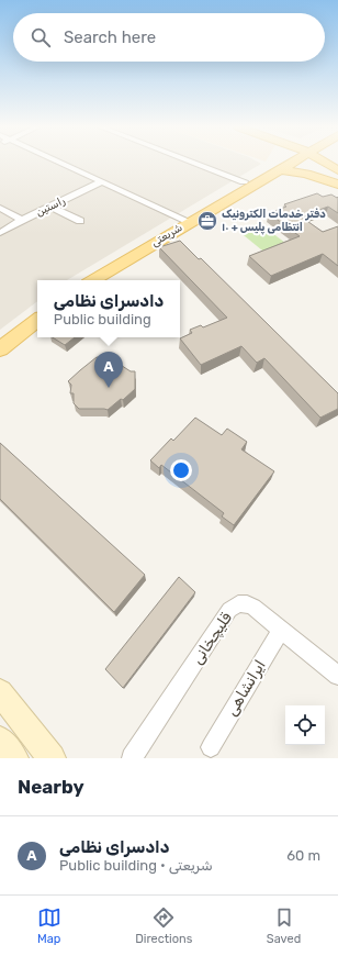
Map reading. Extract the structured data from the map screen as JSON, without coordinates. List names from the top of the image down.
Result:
{
  "streets": {
    "main road": ["شریعتی"],
    "street": ["راستین", "قلیچخانی", "ایرانشاهی"]
  },
  "crossings": [
    ["قلیچخانی", "ایرانشاهی"]
  ],
  "places": {
    "office": ["دفتر خدمات الکترونیک انتظامی پلیس + ۱۰"]
  },
  "page": {
    "search": "Search here",
    "popup": ["دادسرای نظامی", "Public building"],
    "pins": "A",
    "heading": "Nearby",
    "list": [
      {
        "mark": "A",
        "name": "دادسرای نظامی",
        "note": "Public building · شریعتی",
        "value": "60 m"
      }
    ],
    "nav": ["Map", "Directions", "Saved"]
  }
}
